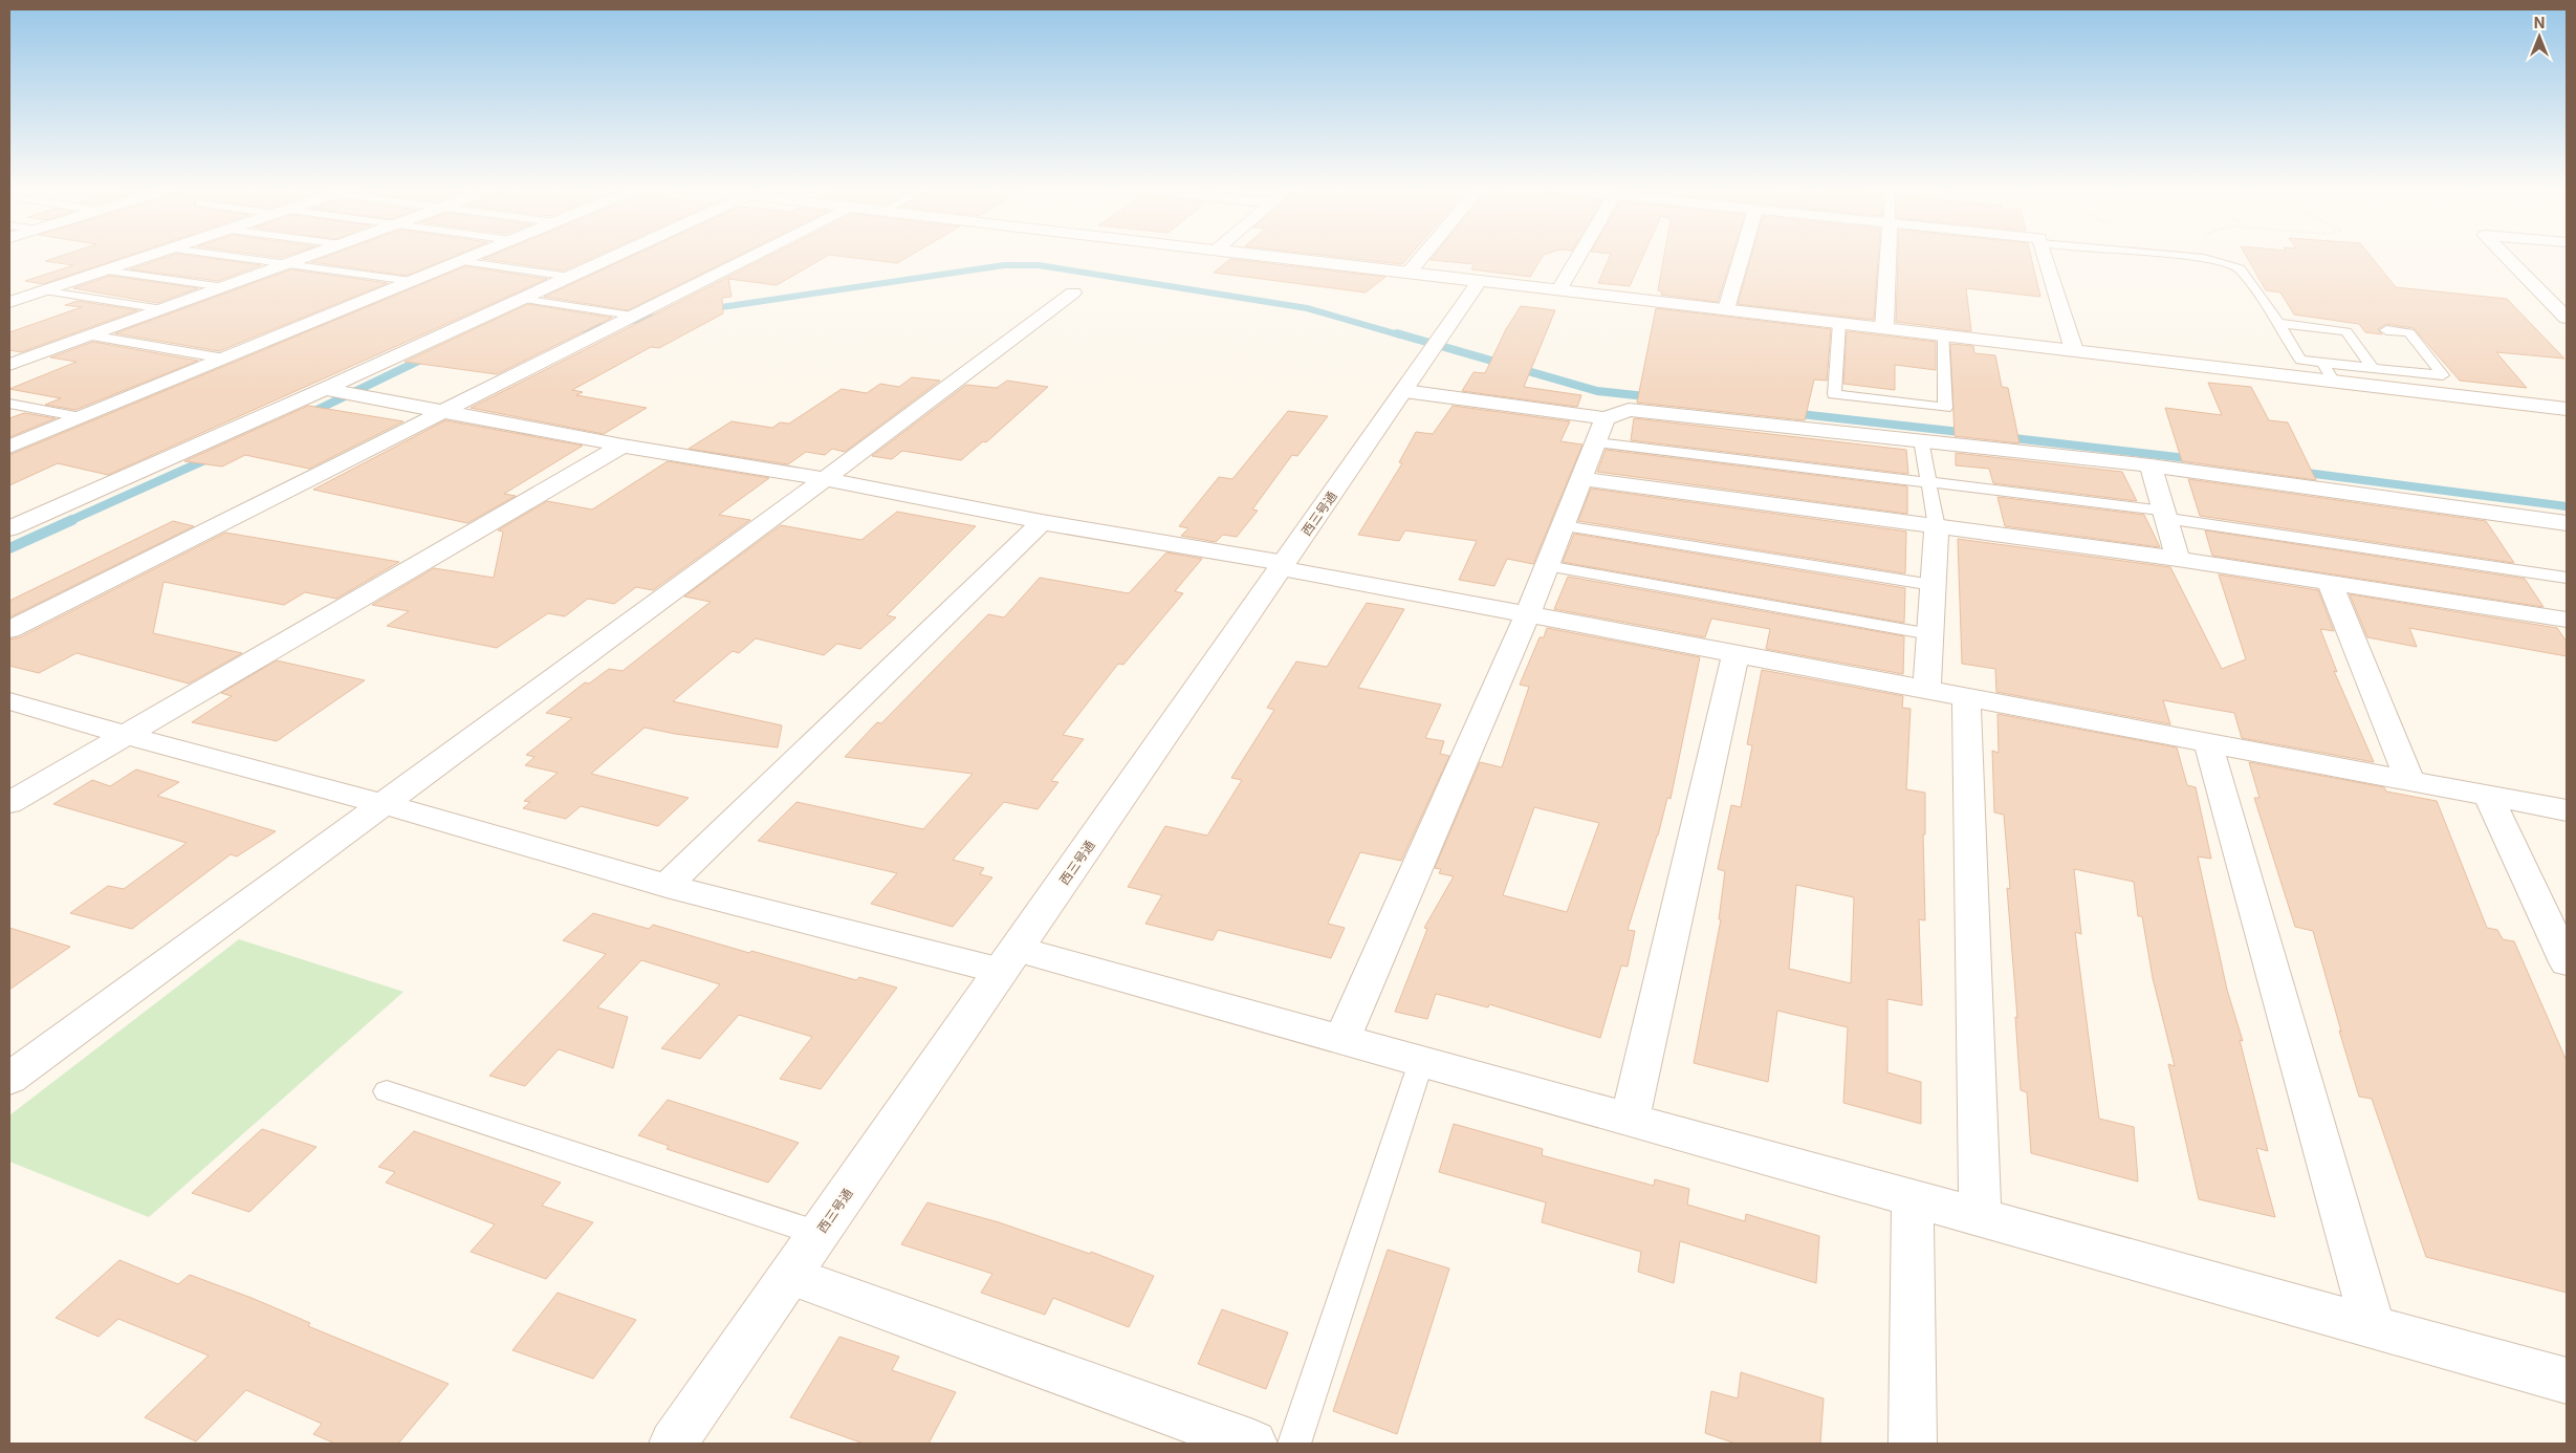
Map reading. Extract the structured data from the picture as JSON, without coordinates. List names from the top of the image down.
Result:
{
  "streets": {
    "street": ["西三号通"]
  },
  "north": "top"
}
